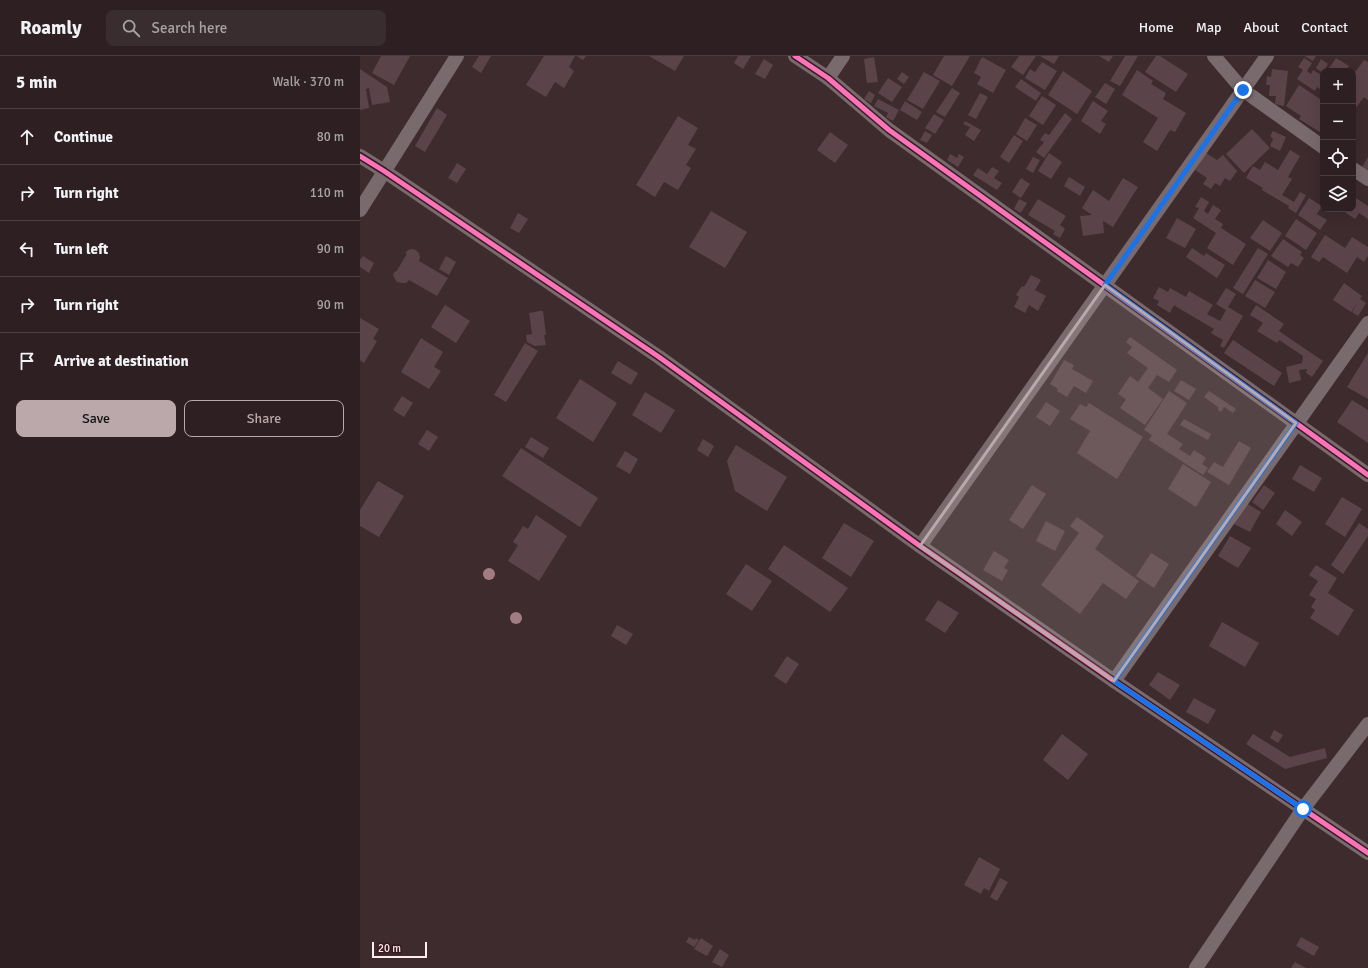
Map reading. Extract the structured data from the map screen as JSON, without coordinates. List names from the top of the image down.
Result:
{
  "scale_bar": "20 m",
  "page": {
    "header": "Roamly",
    "search": "Search here",
    "nav": [
      "Home",
      "Map",
      "About",
      "Contact"
    ],
    "heading": ["5 min", "Walk · 370 m"],
    "map_buttons": ["+", "−"],
    "list": [
      ["Continue", "80 m"],
      ["Turn right", "110 m"],
      ["Turn left", "90 m"],
      ["Turn right", "90 m"],
      "Arrive at destination"
    ],
    "buttons": ["Save", "Share"],
    "scale": "20 m"
  }
}
